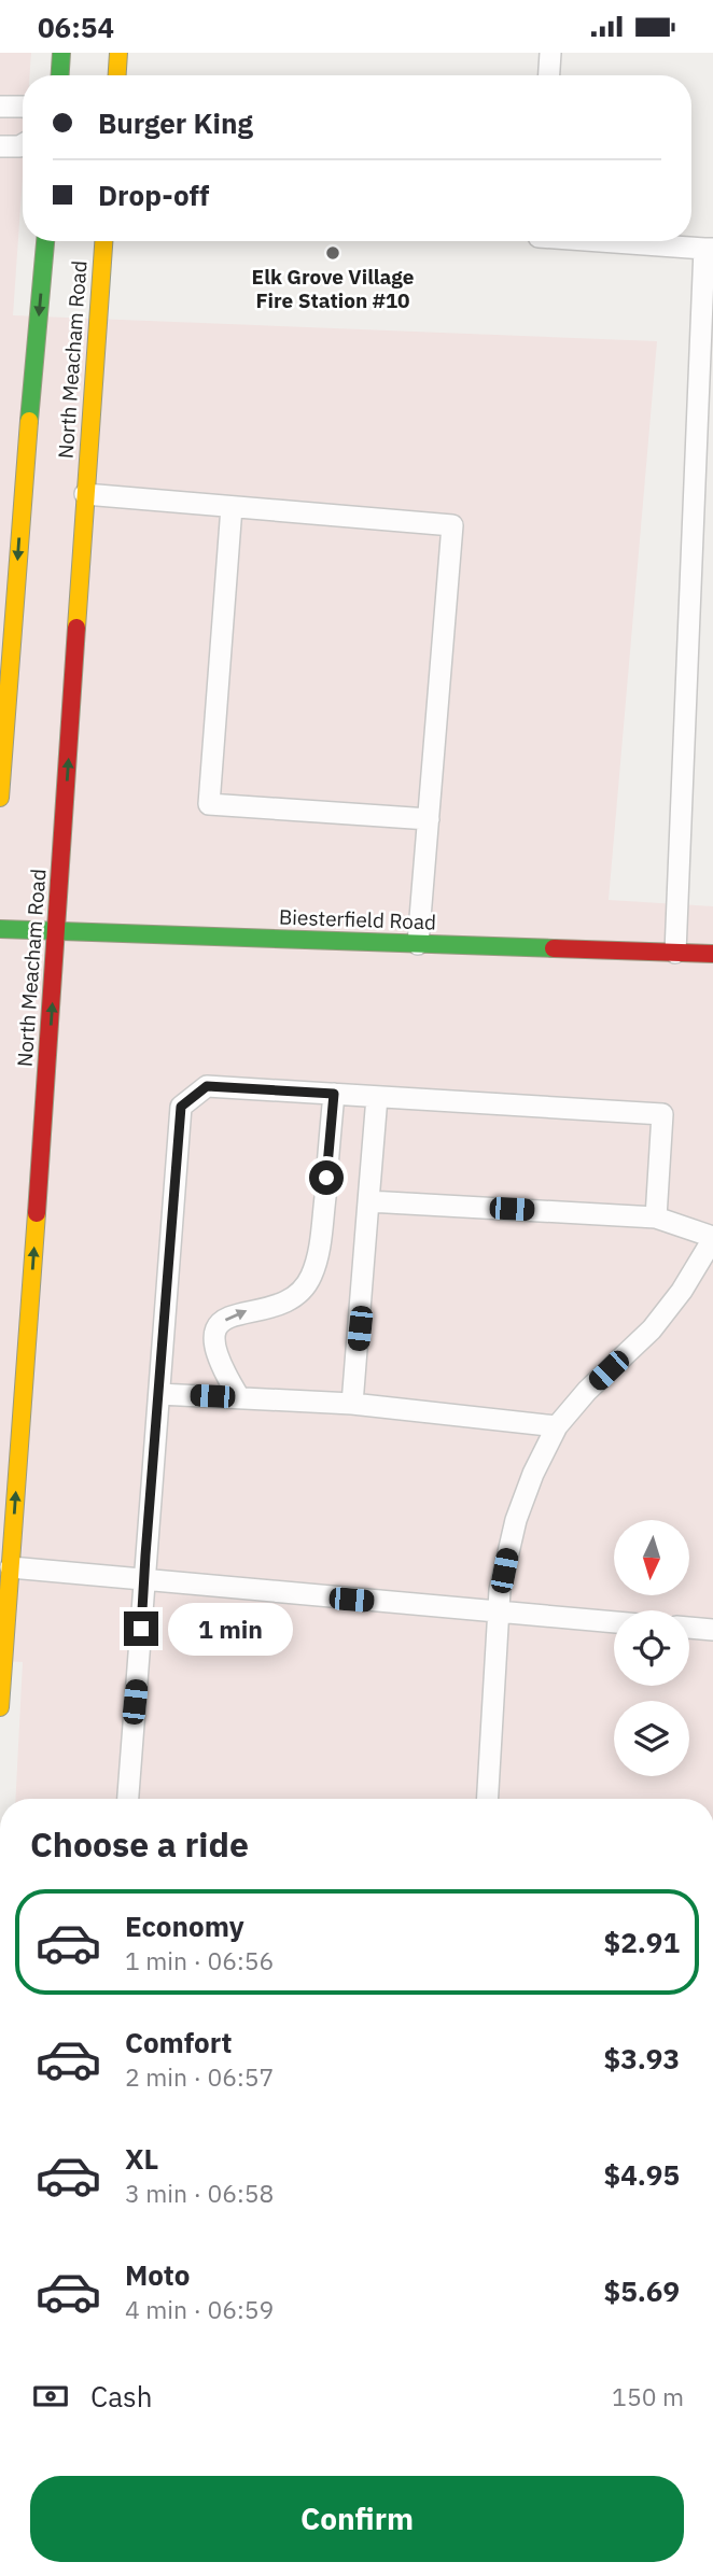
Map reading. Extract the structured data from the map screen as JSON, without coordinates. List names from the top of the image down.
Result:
{
  "streets": {
    "main road": ["North Meacham Road", "Biesterfield Road"]
  },
  "crossings": [
    ["North Meacham Road", "Biesterfield Road"]
  ],
  "places": ["Elk Grove Village Fire Station #10"],
  "north": "bottom",
  "page": {
    "status": "06:54",
    "banner": ["Burger King", "Drop-off"],
    "bubble": "1 min",
    "heading": "Choose a ride",
    "list": [
      {
        "name": "Economy",
        "note": "1 min · 06:56",
        "value": "$2.91"
      },
      {
        "name": "Comfort",
        "note": "2 min · 06:57",
        "value": "$3.93"
      },
      {
        "name": "XL",
        "note": "3 min · 06:58",
        "value": "$4.95"
      },
      {
        "name": "Moto",
        "note": "4 min · 06:59",
        "value": "$5.69"
      }
    ],
    "pay": ["Cash", "150 m"],
    "buttons": "Confirm"
  }
}
